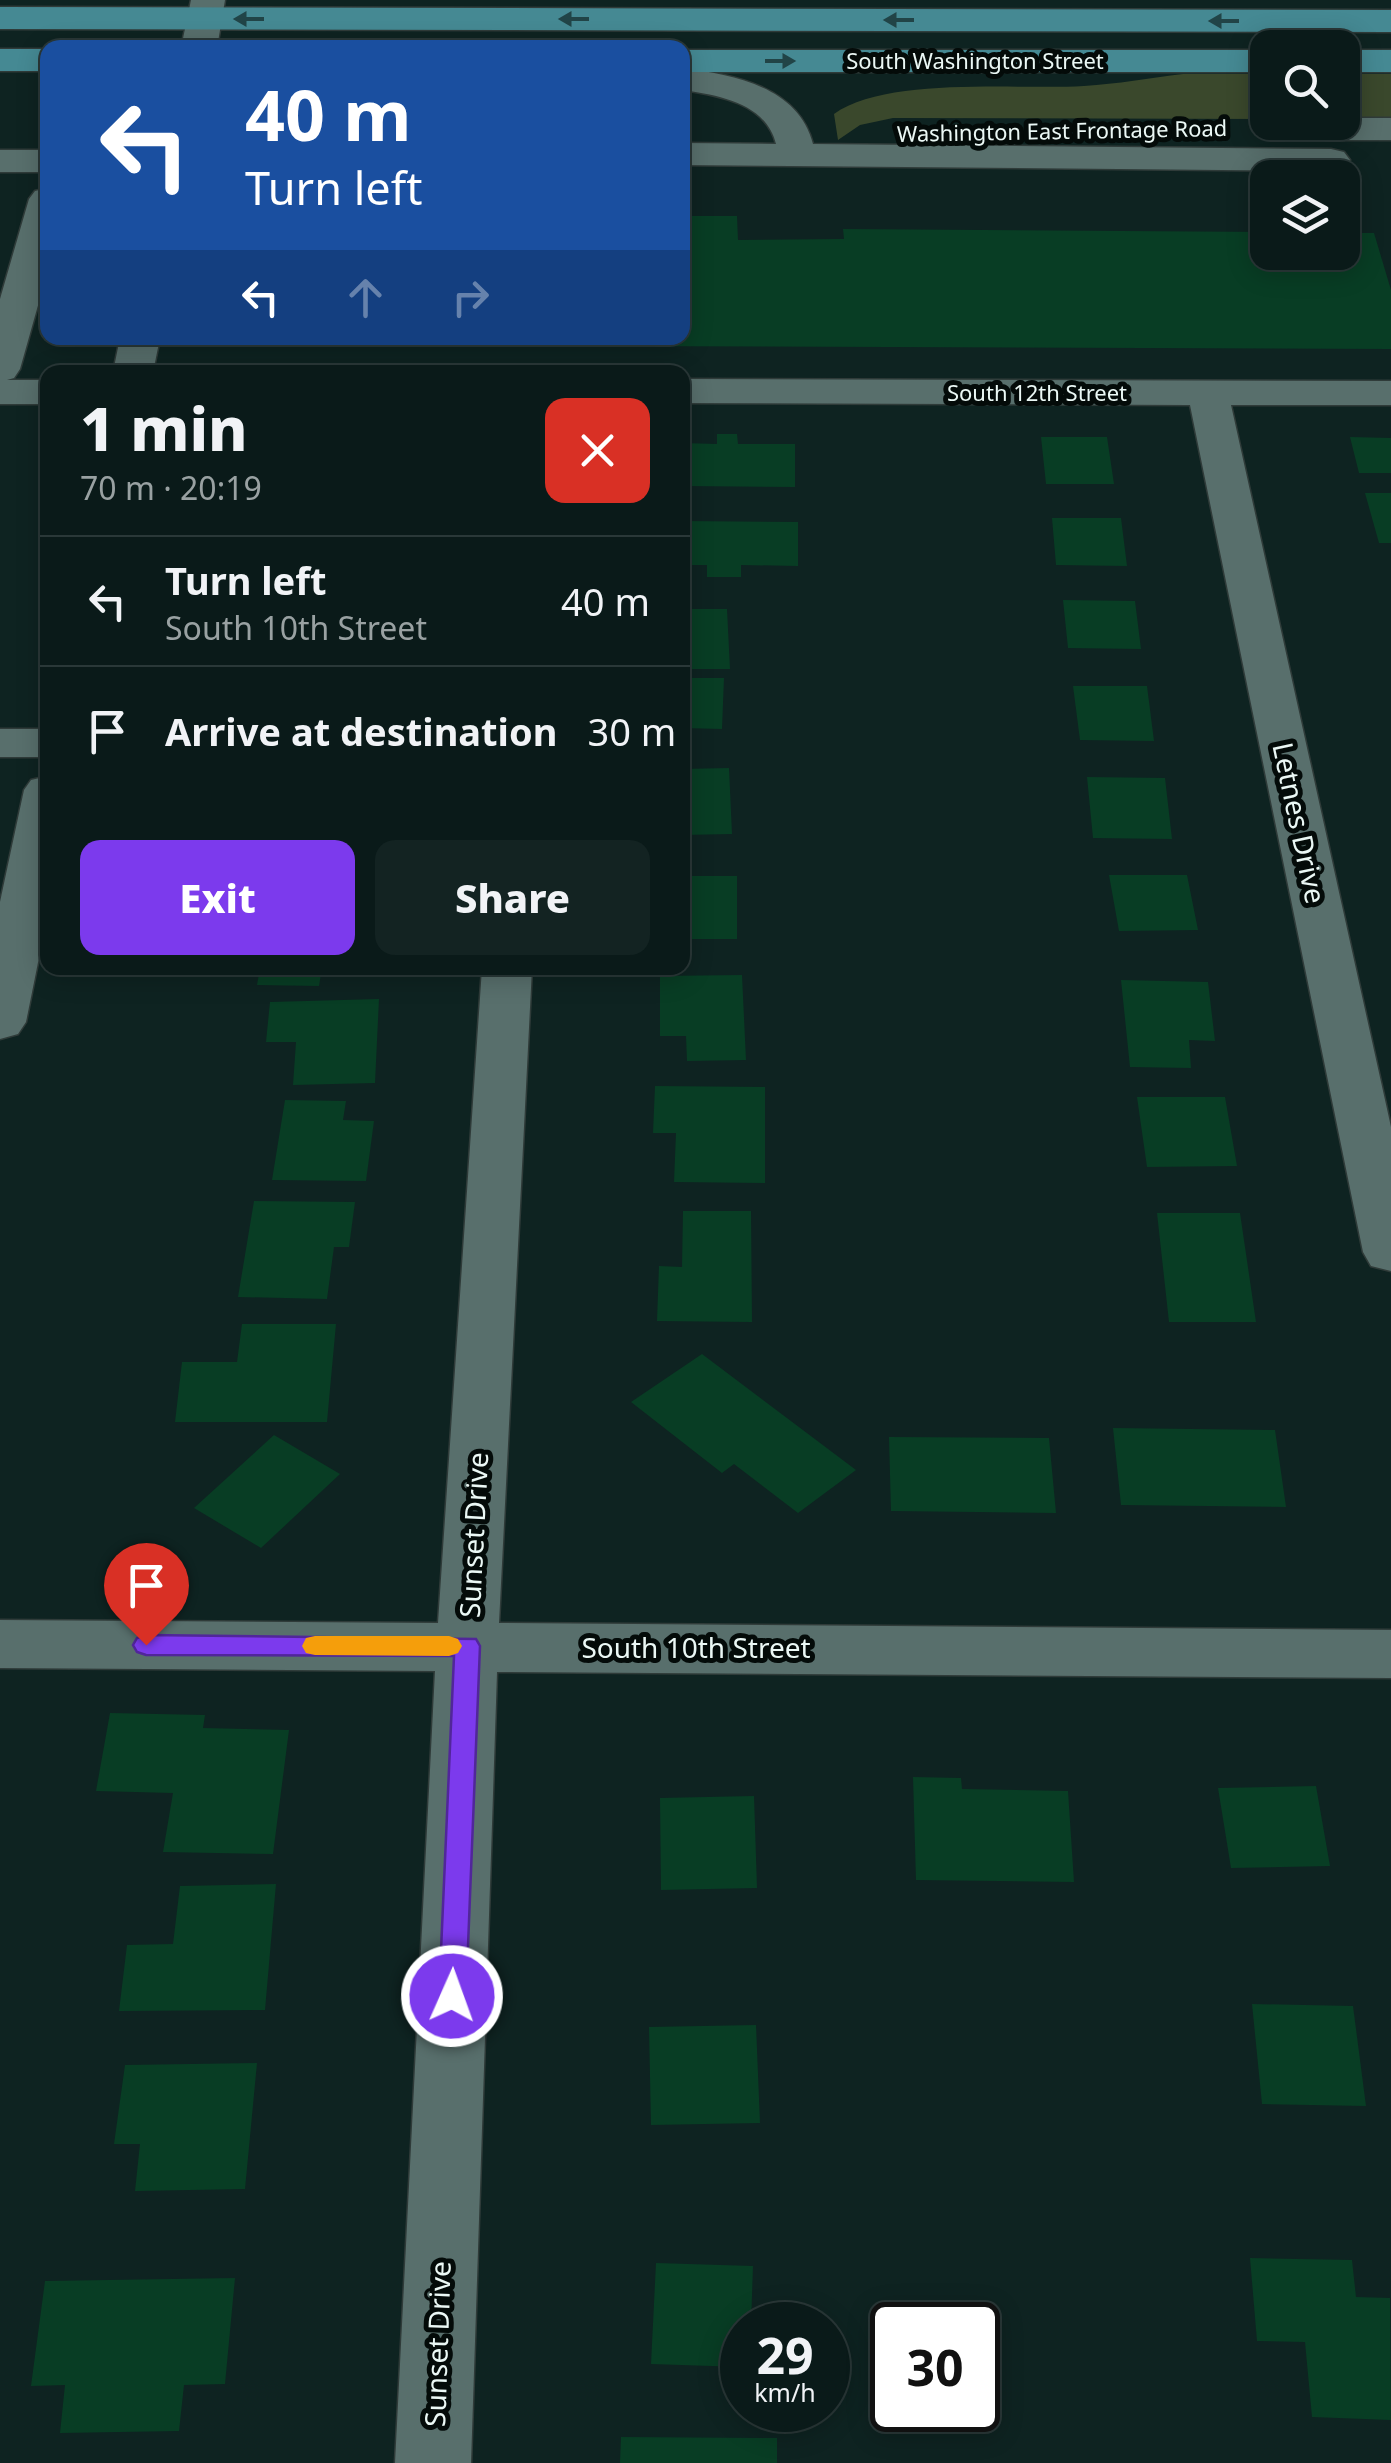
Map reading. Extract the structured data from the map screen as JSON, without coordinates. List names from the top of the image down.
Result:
{
  "streets": {
    "main road": ["South Washington Street"],
    "street": [
      "Washington East Frontage Road",
      "South 12th Street",
      "Letnes Drive",
      "Sunset Drive",
      "South 10th Street"
    ]
  },
  "crossings": [
    ["South 12th Street", "Letnes Drive"],
    ["Sunset Drive", "South 10th Street"]
  ],
  "page": {
    "turn": ["40 m", "Turn left"],
    "heading": ["1 min", "70 m · 20:19"],
    "list": [
      {
        "name": "Turn left",
        "note": "South 10th Street",
        "value": "40 m"
      },
      {
        "name": "Arrive at destination",
        "value": "30 m"
      }
    ],
    "buttons": ["Exit", "Share"],
    "speed": "29 km/h",
    "limit": "30"
  }
}
